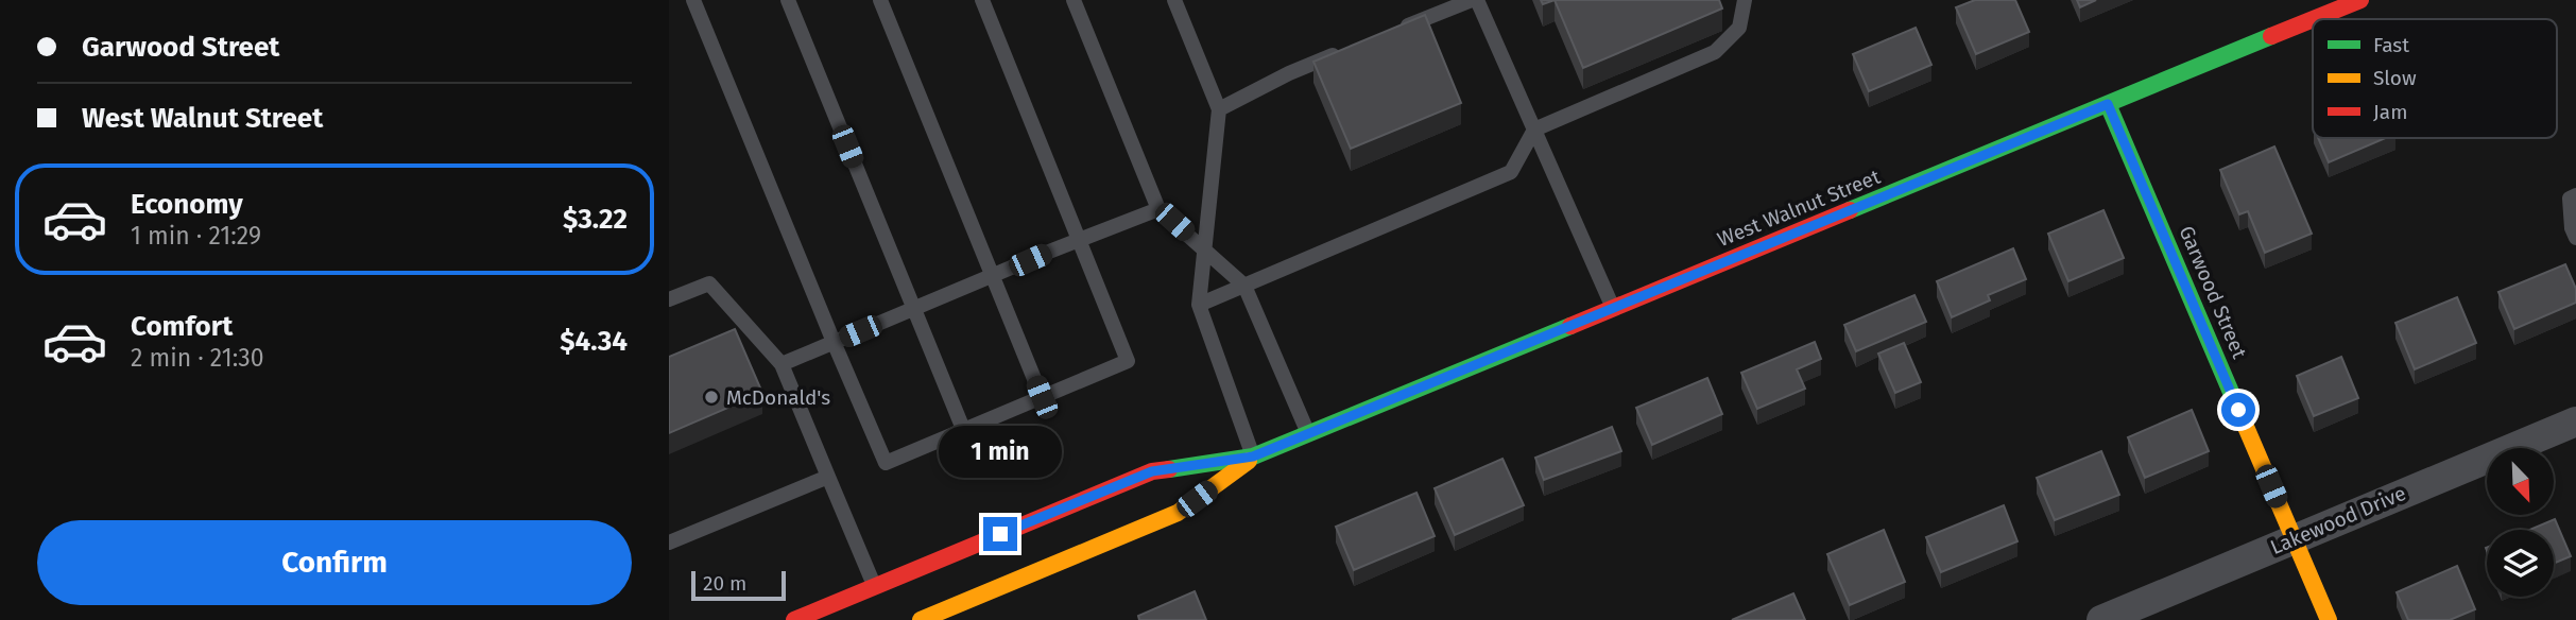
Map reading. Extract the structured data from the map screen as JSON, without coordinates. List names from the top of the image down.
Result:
{
  "streets": {
    "main road": ["West Walnut Street", "Garwood Street"],
    "street": ["Lakewood Drive"]
  },
  "crossings": [
    ["West Walnut Street", "Garwood Street"],
    ["Garwood Street", "Lakewood Drive"]
  ],
  "places": ["McDonald's"],
  "legend": ["Fast", "Slow", "Jam"],
  "scale_bar": "20 m",
  "north": "bottom right",
  "page": {
    "banner": ["Garwood Street", "West Walnut Street"],
    "list": [
      {
        "name": "Economy",
        "note": "1 min · 21:29",
        "value": "$3.22"
      },
      {
        "name": "Comfort",
        "note": "2 min · 21:30",
        "value": "$4.34"
      }
    ],
    "bubble": "1 min",
    "buttons": "Confirm",
    "scale": "20 m"
  }
}
